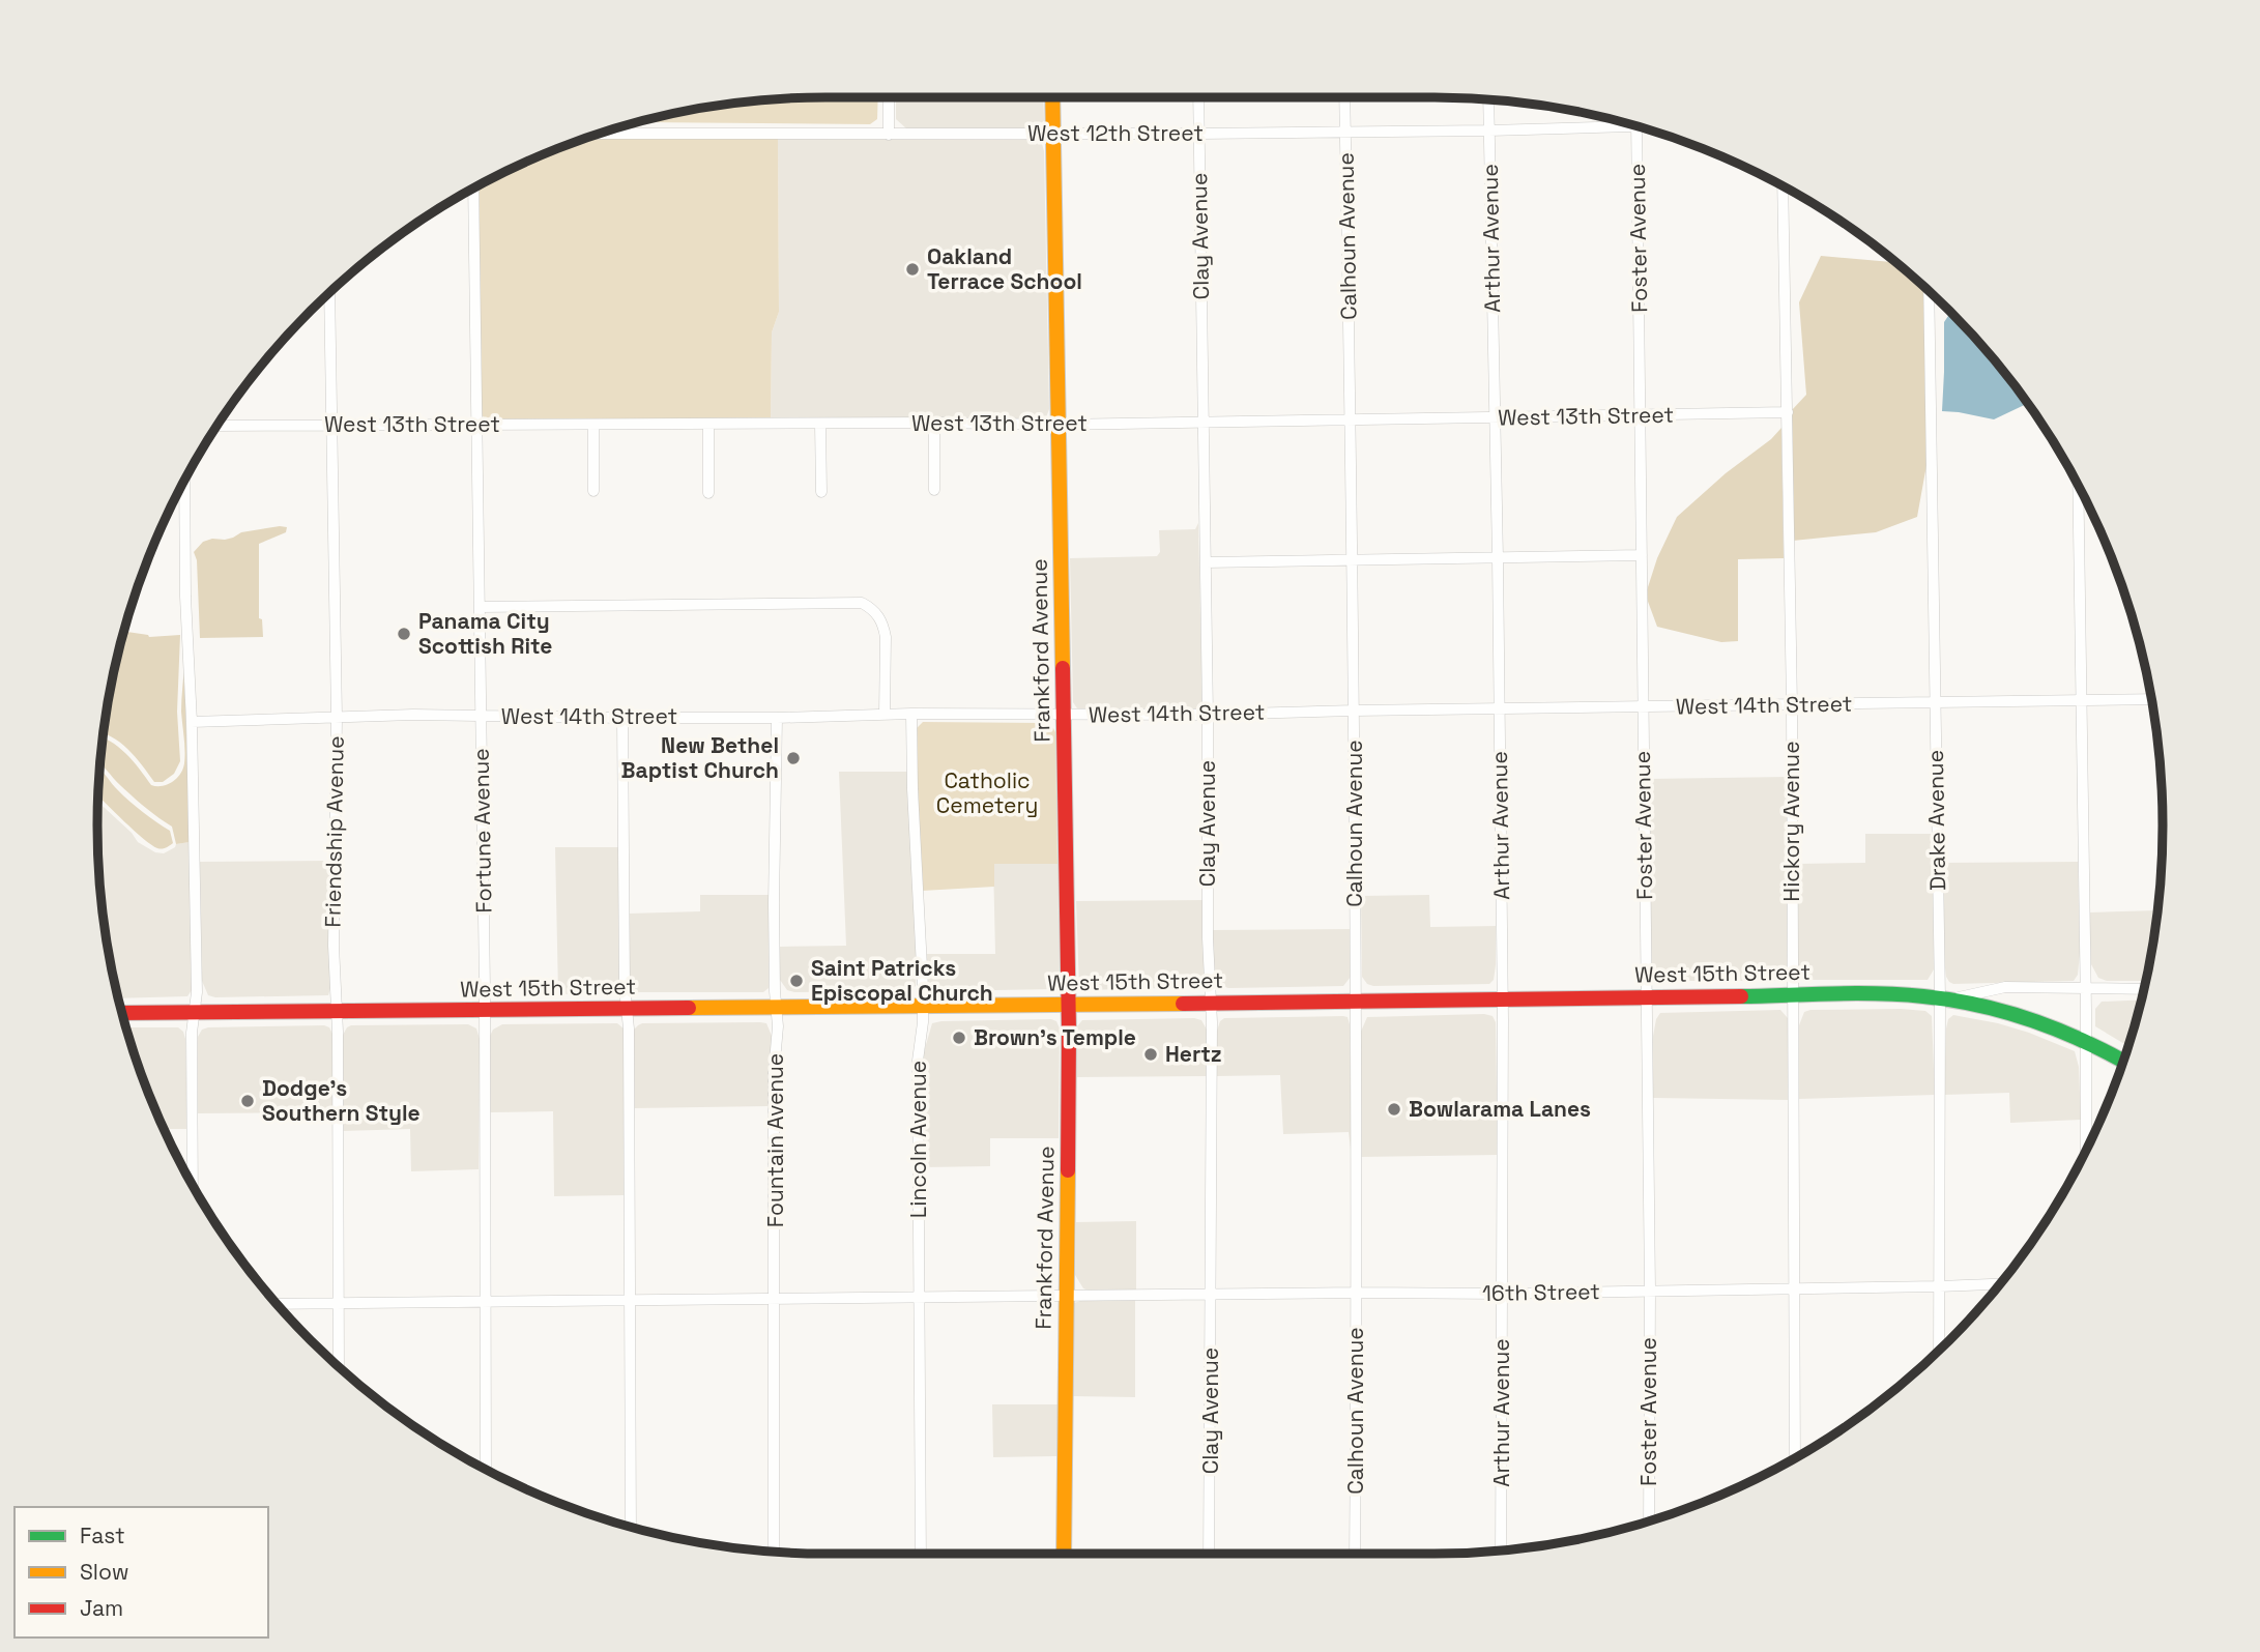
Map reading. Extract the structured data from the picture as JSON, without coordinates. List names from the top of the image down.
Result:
{
  "streets": {
    "main road": ["Frankford Avenue", "West 15th Street"],
    "street": [
      "West 12th Street",
      "Clay Avenue",
      "Calhoun Avenue",
      "Arthur Avenue",
      "Foster Avenue",
      "West 13th Street",
      "West 14th Street",
      "Drake Avenue",
      "Hickory Avenue",
      "Fortune Avenue",
      "Friendship Avenue",
      "Lincoln Avenue",
      "Fountain Avenue",
      "16th Street"
    ]
  },
  "crossings": [
    ["West 12th Street", "Clay Avenue"],
    ["West 12th Street", "Calhoun Avenue"],
    ["West 12th Street", "Arthur Avenue"],
    ["West 12th Street", "Frankford Avenue"],
    ["Clay Avenue", "West 13th Street"],
    ["Clay Avenue", "West 14th Street"],
    ["Clay Avenue", "West 15th Street"],
    ["Clay Avenue", "16th Street"],
    ["Calhoun Avenue", "West 13th Street"],
    ["Calhoun Avenue", "West 14th Street"],
    ["Calhoun Avenue", "West 15th Street"],
    ["Calhoun Avenue", "16th Street"],
    ["Arthur Avenue", "West 13th Street"],
    ["Arthur Avenue", "West 14th Street"],
    ["Arthur Avenue", "West 15th Street"],
    ["Arthur Avenue", "16th Street"],
    ["Foster Avenue", "West 13th Street"],
    ["Foster Avenue", "West 14th Street"],
    ["Foster Avenue", "West 15th Street"],
    ["Foster Avenue", "16th Street"],
    ["West 13th Street", "Frankford Avenue"],
    ["West 13th Street", "Hickory Avenue"],
    ["West 13th Street", "Fortune Avenue"],
    ["West 13th Street", "Friendship Avenue"],
    ["Frankford Avenue", "West 14th Street"],
    ["Frankford Avenue", "West 15th Street"],
    ["Frankford Avenue", "16th Street"],
    ["West 14th Street", "Drake Avenue"],
    ["West 14th Street", "Hickory Avenue"],
    ["West 14th Street", "Fortune Avenue"],
    ["West 14th Street", "Friendship Avenue"],
    ["West 14th Street", "Lincoln Avenue"],
    ["West 14th Street", "Fountain Avenue"],
    ["Drake Avenue", "West 15th Street"],
    ["Drake Avenue", "16th Street"],
    ["Hickory Avenue", "West 15th Street"],
    ["Hickory Avenue", "16th Street"],
    ["Fortune Avenue", "West 15th Street"],
    ["Fortune Avenue", "16th Street"],
    ["Friendship Avenue", "West 15th Street"],
    ["Friendship Avenue", "16th Street"],
    ["West 15th Street", "Lincoln Avenue"],
    ["West 15th Street", "Fountain Avenue"],
    ["Lincoln Avenue", "16th Street"],
    ["Fountain Avenue", "16th Street"]
  ],
  "parks": ["Catholic Cemetery"],
  "places": [
    "Oakland Terrace School",
    "Panama City Scottish Rite",
    "New Bethel Baptist Church",
    "Saint Patricks Episcopal Church",
    "Brown's Temple",
    "Hertz",
    "Dodge's Southern Style",
    "Bowlarama Lanes"
  ],
  "legend": ["Fast", "Slow", "Jam"]
}
